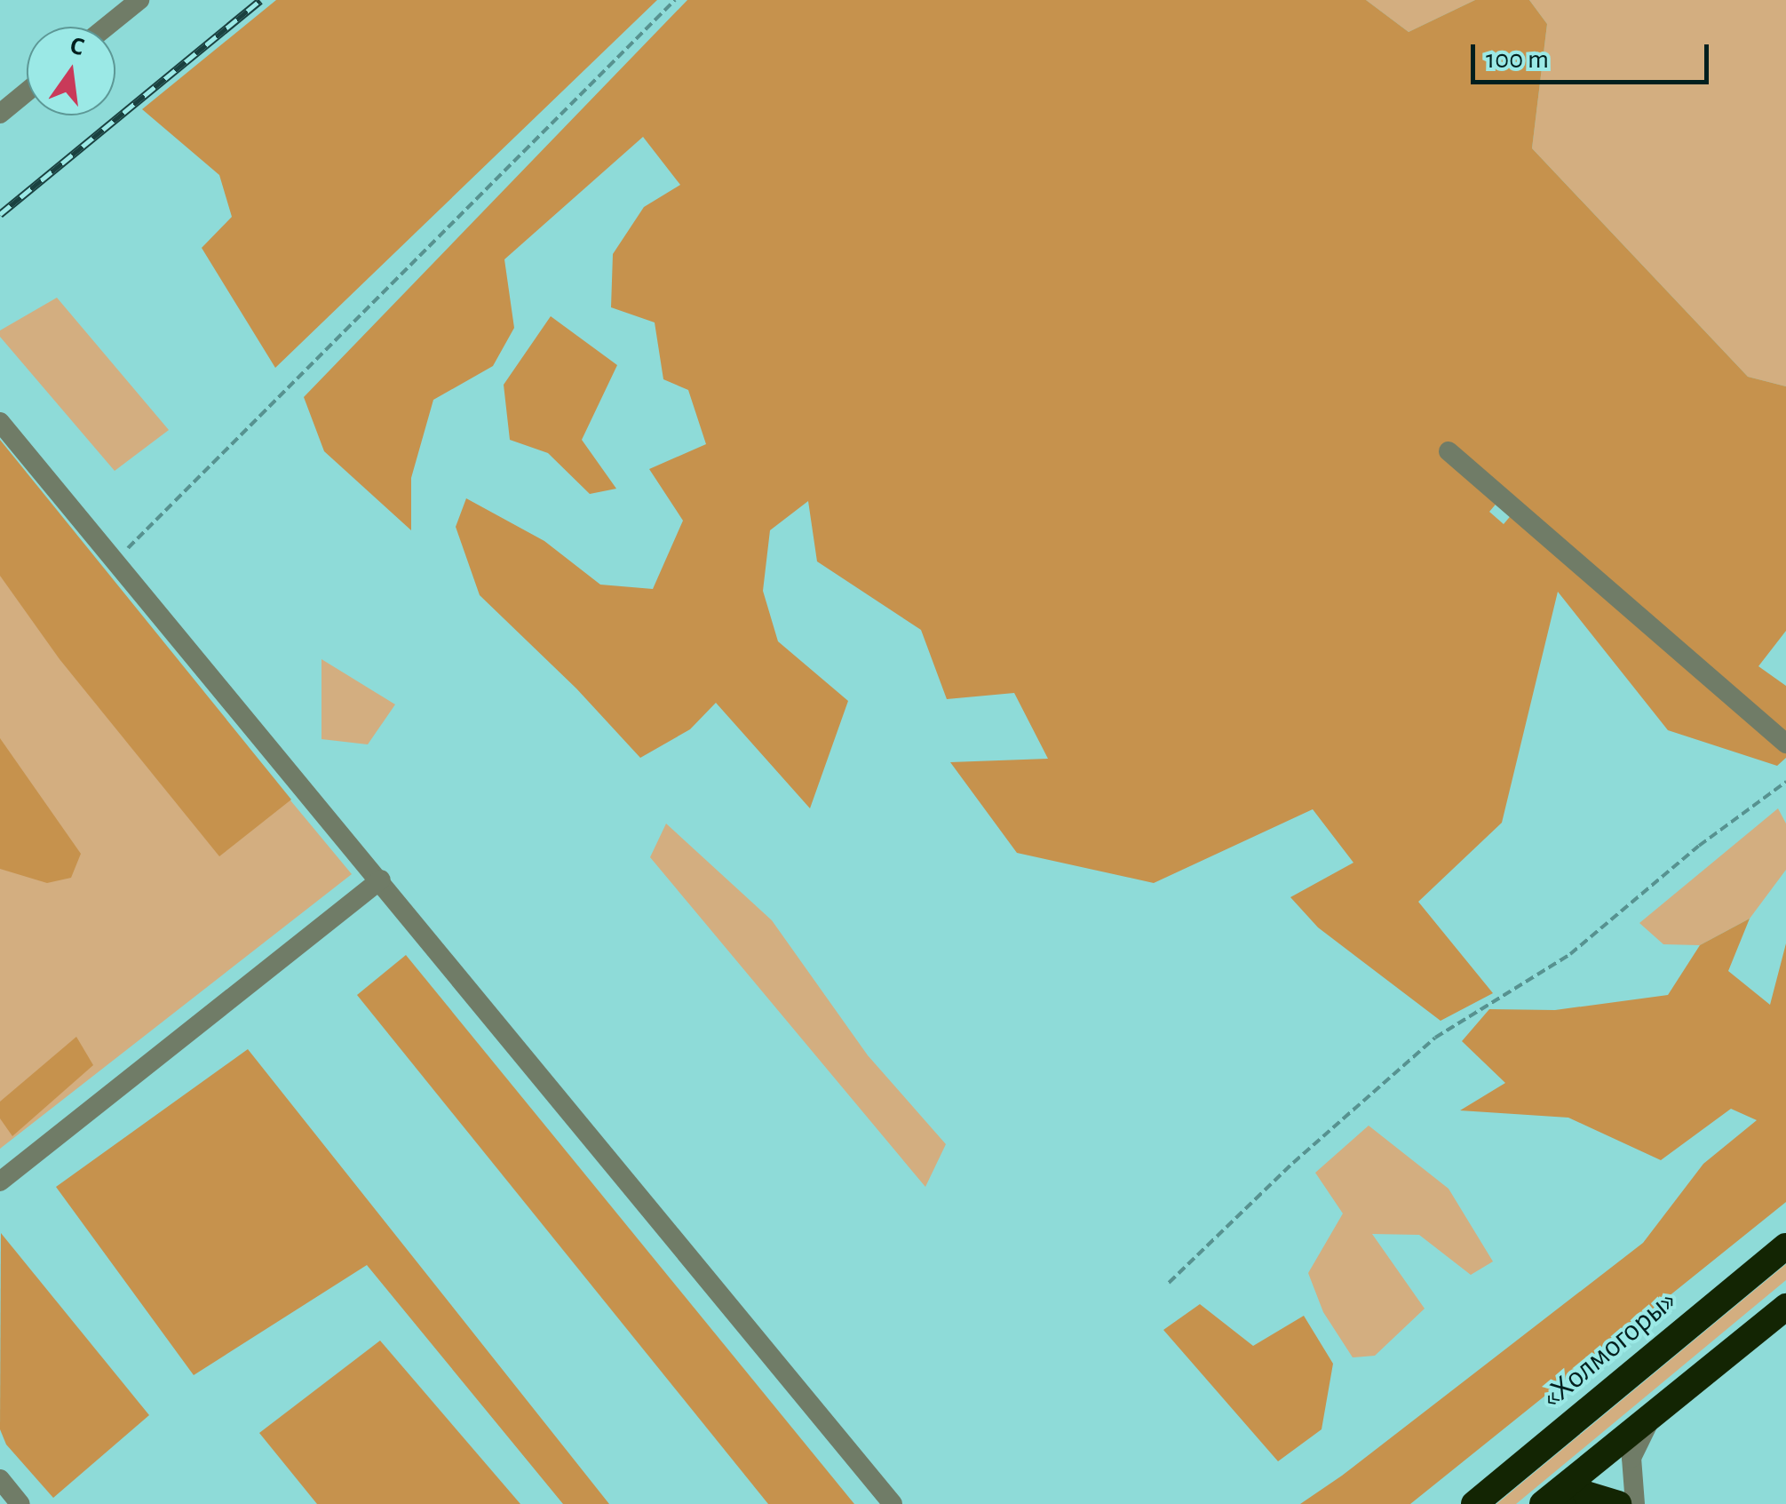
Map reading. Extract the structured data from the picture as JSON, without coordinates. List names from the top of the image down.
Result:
{
  "streets": {
    "highway": ["«Холмогоры»"]
  },
  "scale_bar": "100 m",
  "north": "top"
}
